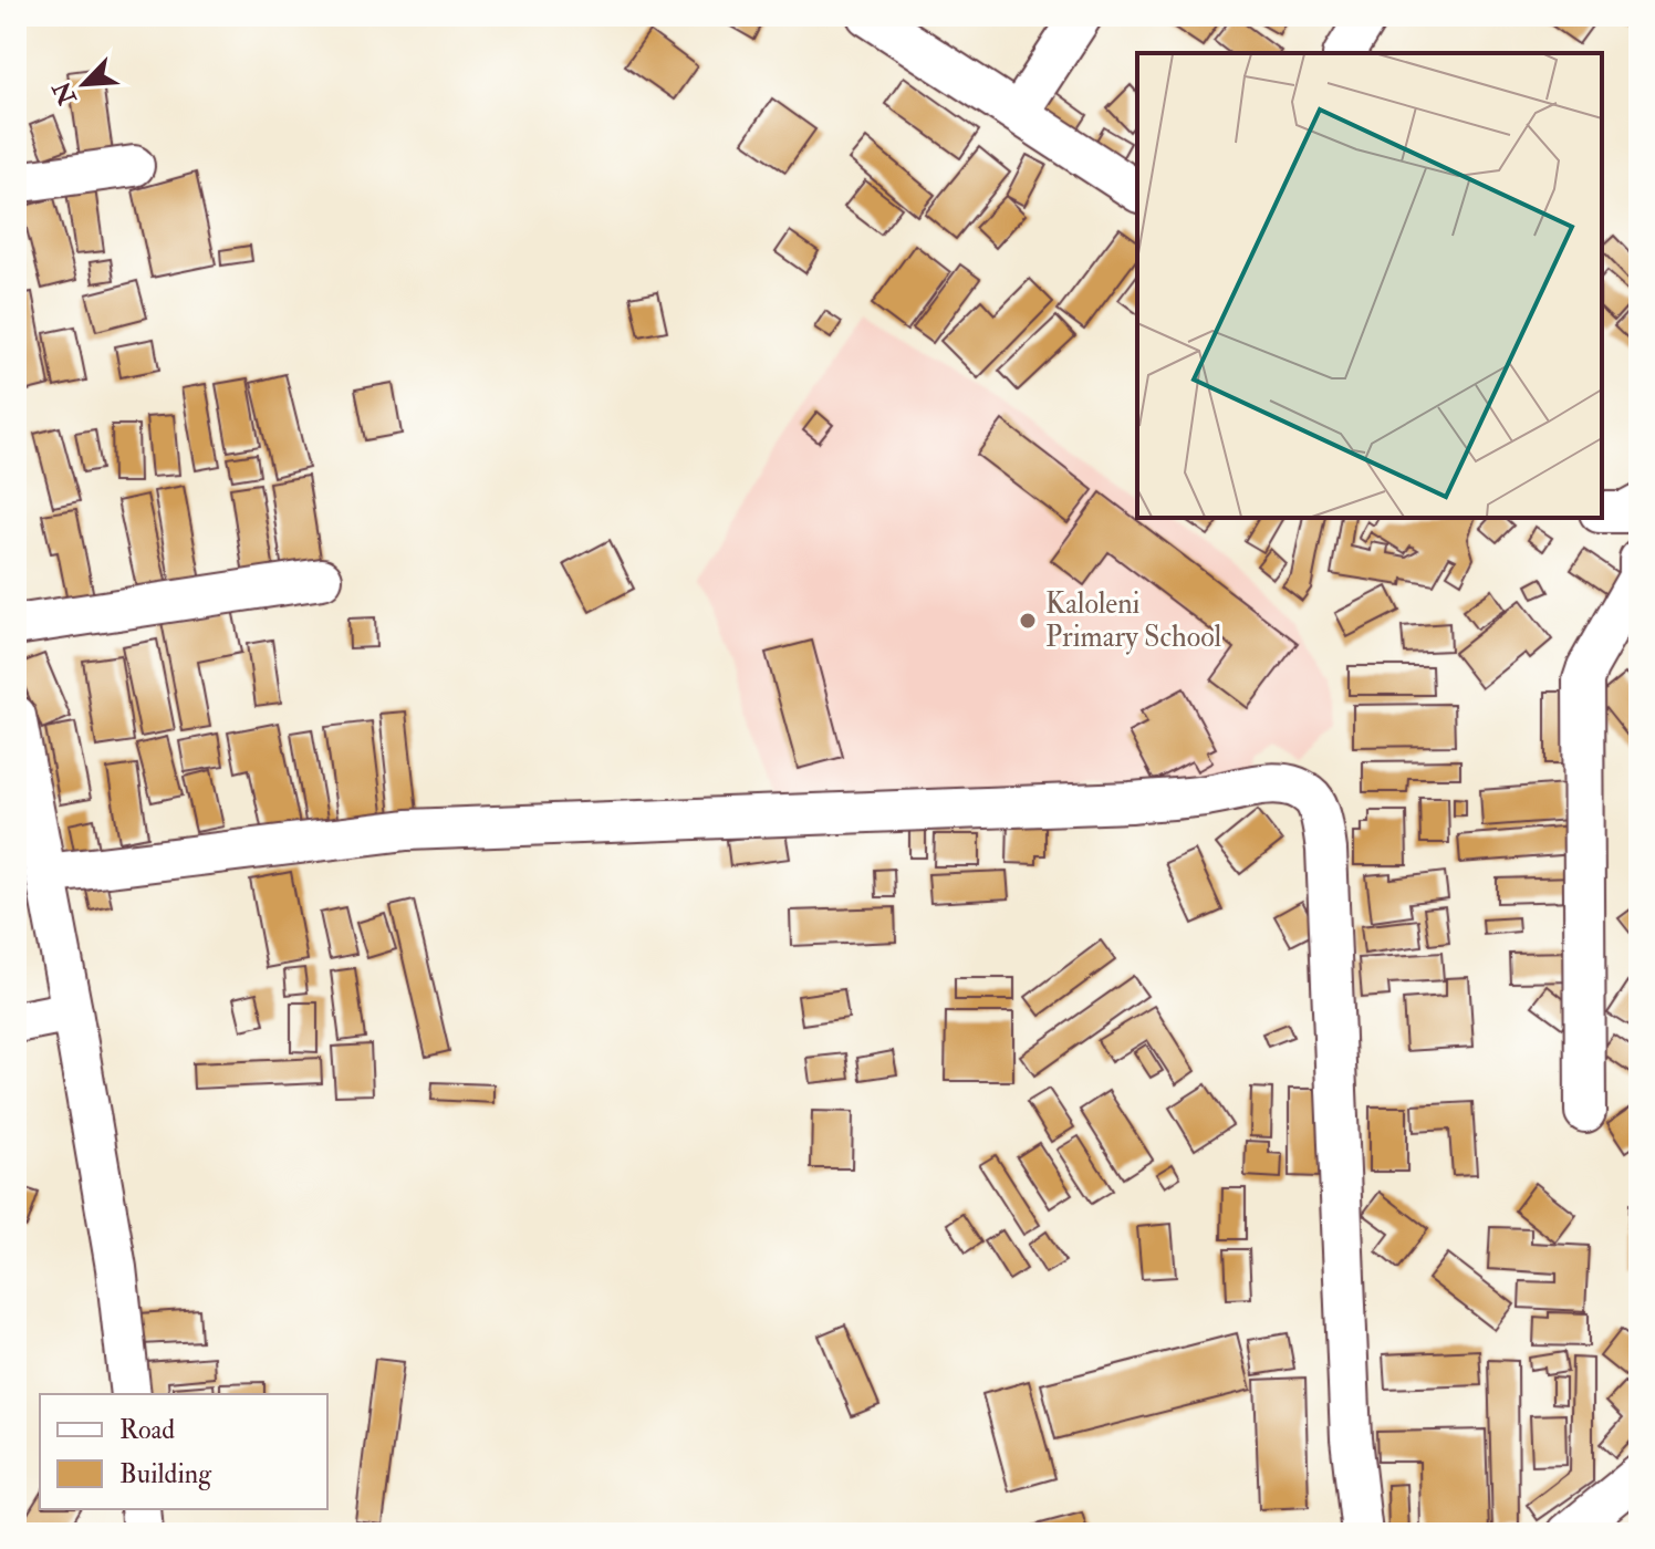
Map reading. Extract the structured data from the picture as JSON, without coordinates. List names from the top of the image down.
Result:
{
  "places": ["Kaloleni Primary School"],
  "legend": ["Road", "Building"],
  "north": "bottom left"
}
